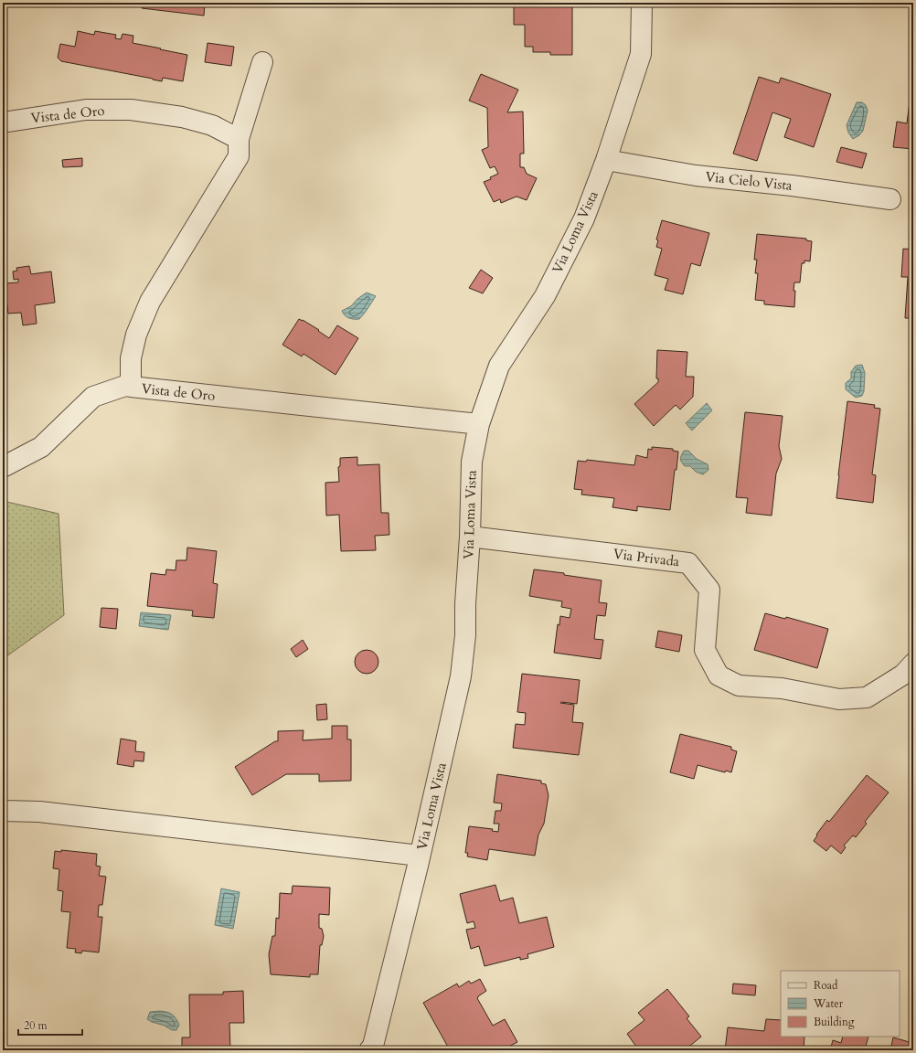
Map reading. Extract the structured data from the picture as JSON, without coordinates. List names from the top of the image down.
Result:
{
  "streets": {
    "street": [
      "Vista de Oro",
      "Via Cielo Vista",
      "Via Loma Vista",
      "Via Privada"
    ]
  },
  "crossings": [
    ["Vista de Oro", "Via Loma Vista"],
    ["Via Cielo Vista", "Via Loma Vista"],
    ["Via Loma Vista", "Via Privada"]
  ],
  "legend": ["Road", "Water", "Building"],
  "scale_bar": "20 m"
}
